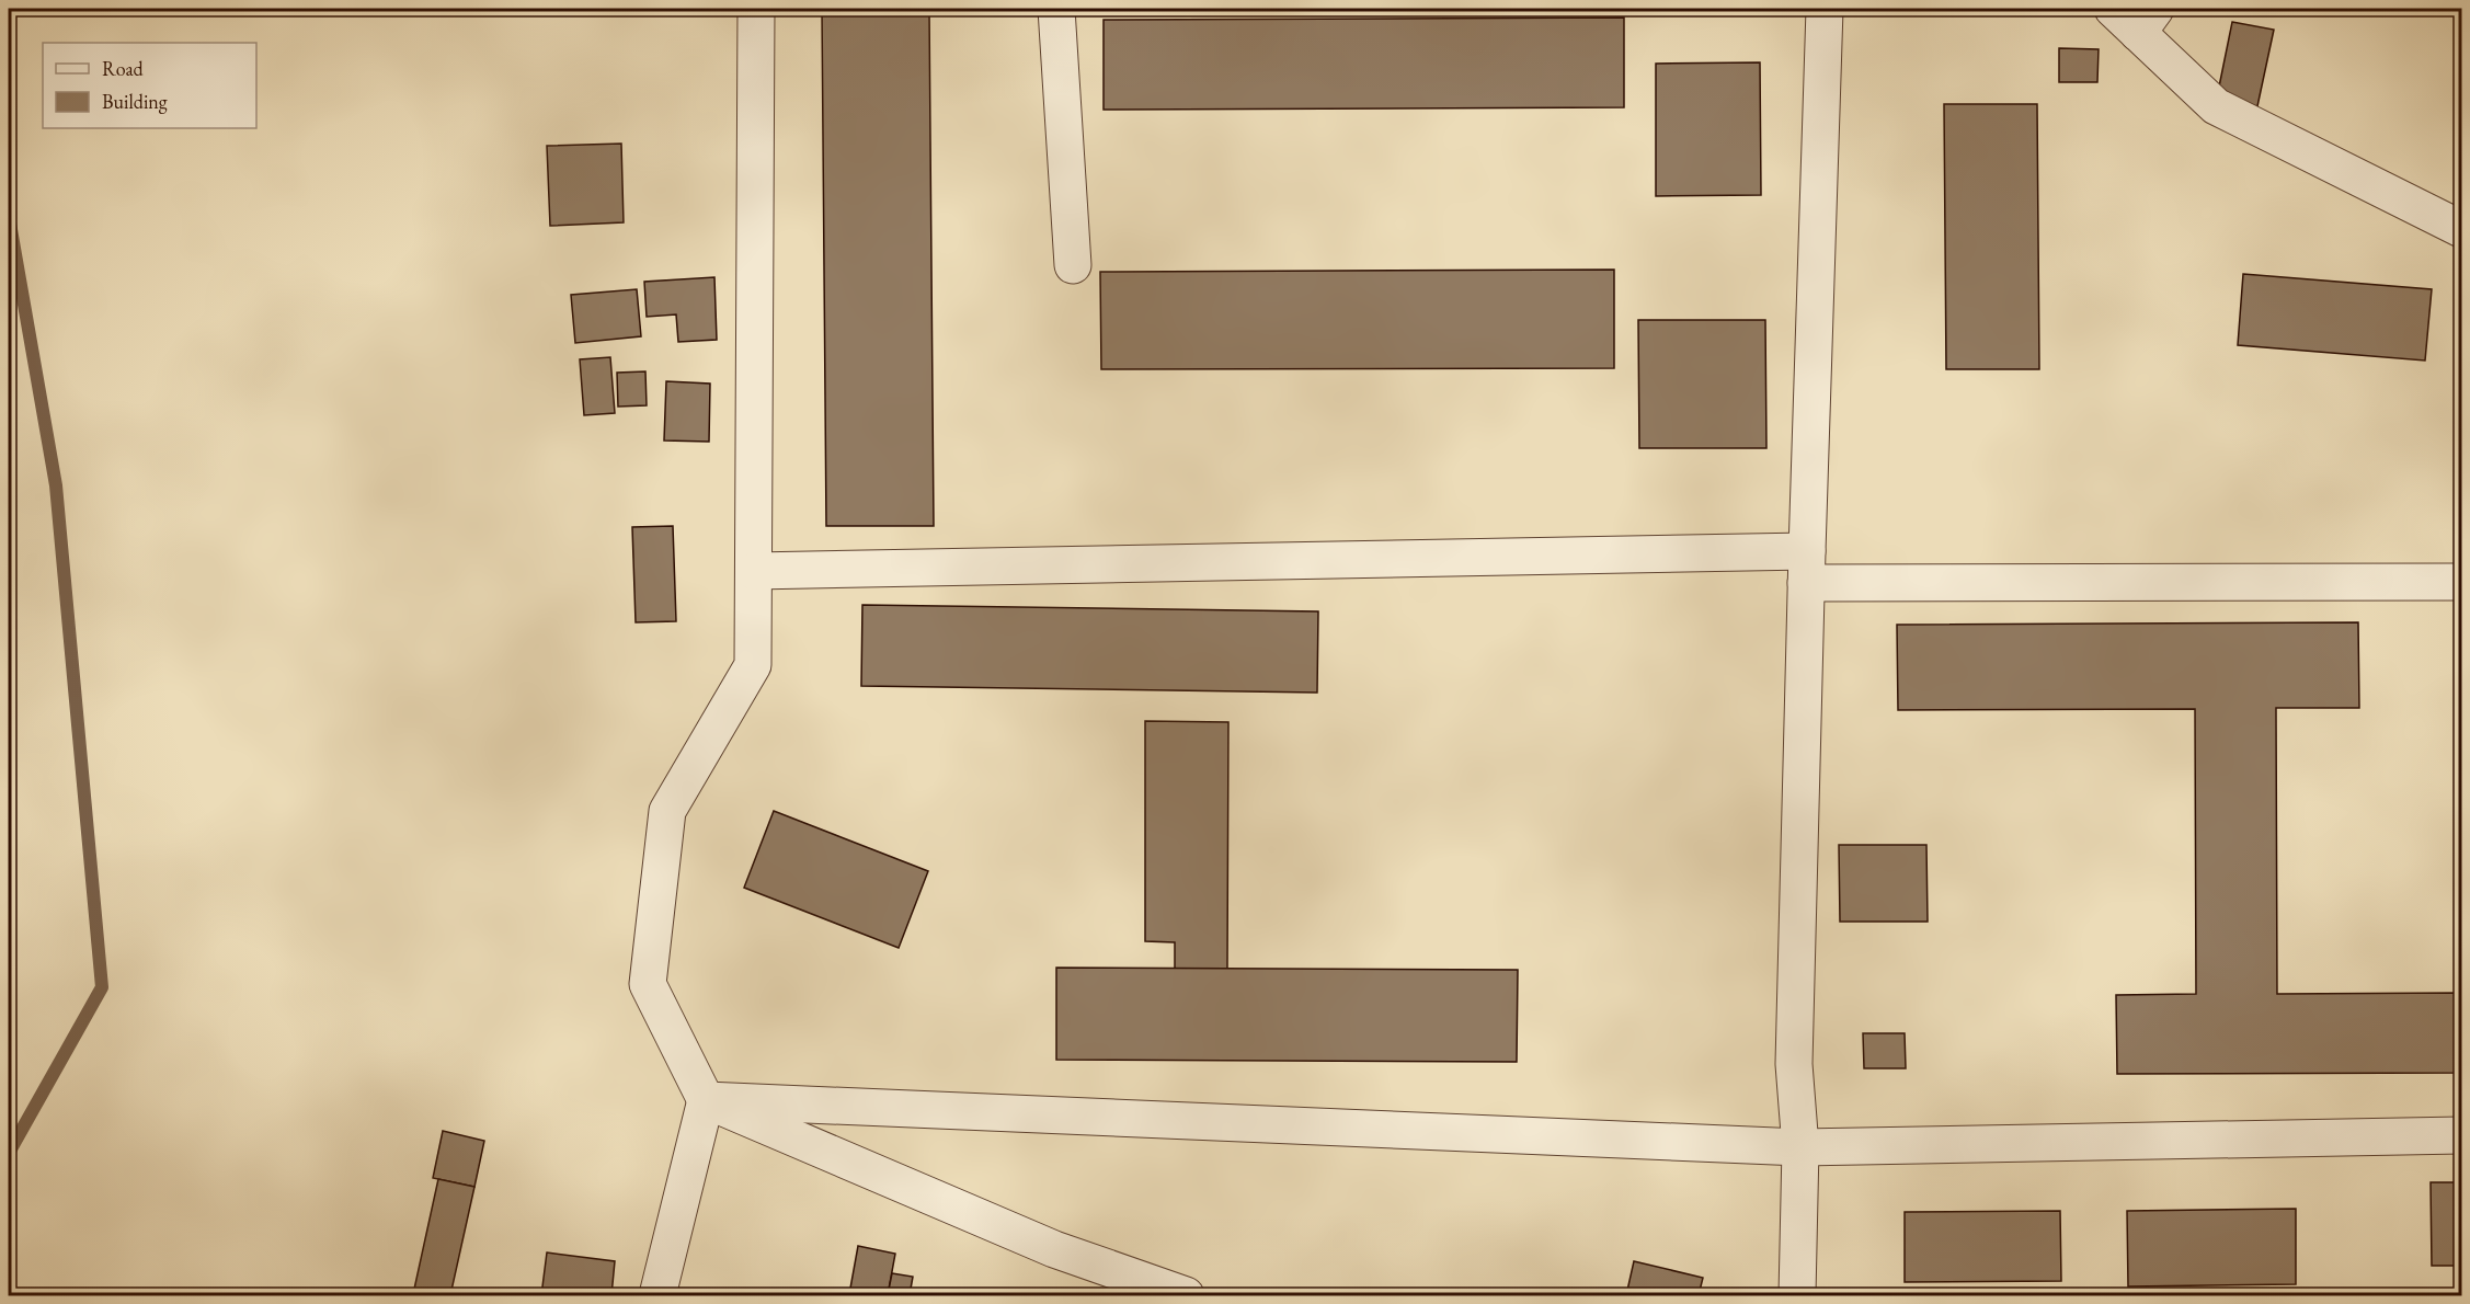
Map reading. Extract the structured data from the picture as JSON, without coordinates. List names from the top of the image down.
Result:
{
  "legend": ["Road", "Building"]
}
